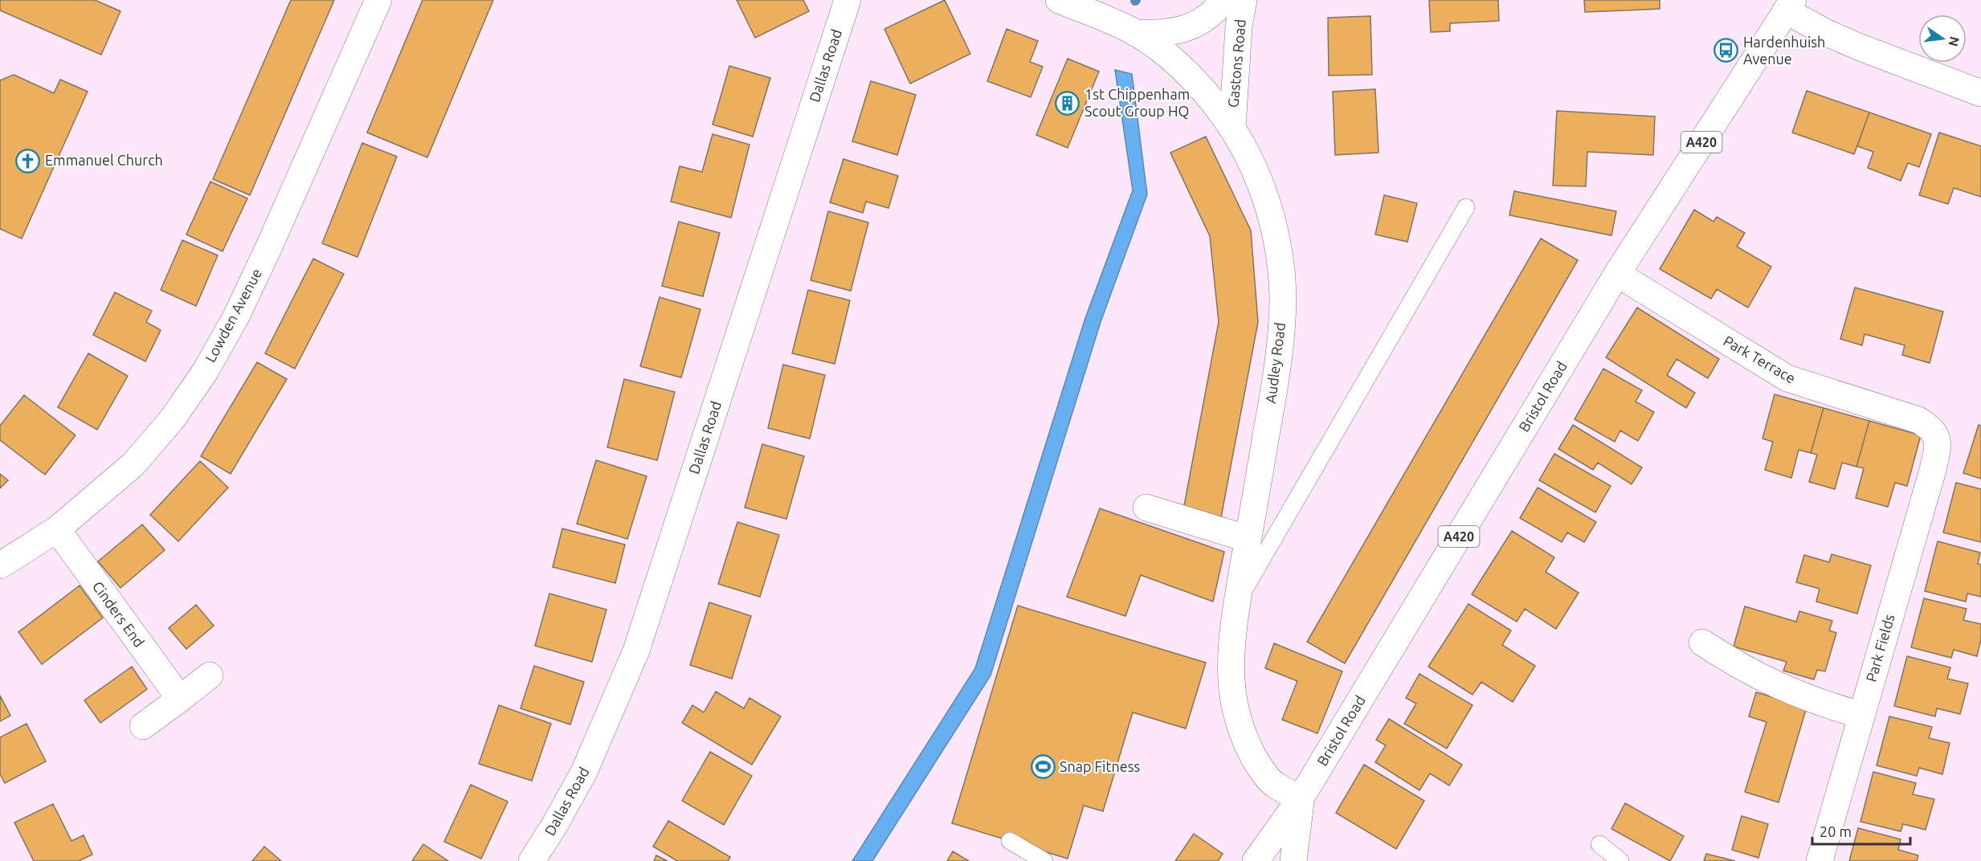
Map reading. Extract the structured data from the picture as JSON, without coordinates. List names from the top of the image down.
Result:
{
  "streets": {
    "street": [
      "Gastons Road",
      "Dallas Road",
      "A420",
      "Lowden Avenue",
      "Park Terrace",
      "Audley Road",
      "Bristol Road",
      "Cinders End",
      "Park Fields"
    ]
  },
  "crossings": [
    ["Gastons Road", "Audley Road"],
    ["A420", "Audley Road"],
    ["A420", "Bristol Road"],
    ["Lowden Avenue", "Cinders End"],
    ["Park Terrace", "Bristol Road"],
    ["Park Terrace", "Park Fields"],
    ["Audley Road", "Bristol Road"]
  ],
  "places": {
    "bus stop": ["Hardenhuish Avenue"],
    "building": ["1st Chippenham Scout Group HQ"],
    "church": ["Emmanuel Church"],
    "sports": ["Snap Fitness"]
  },
  "scale_bar": "20 m",
  "north": "right"
}
